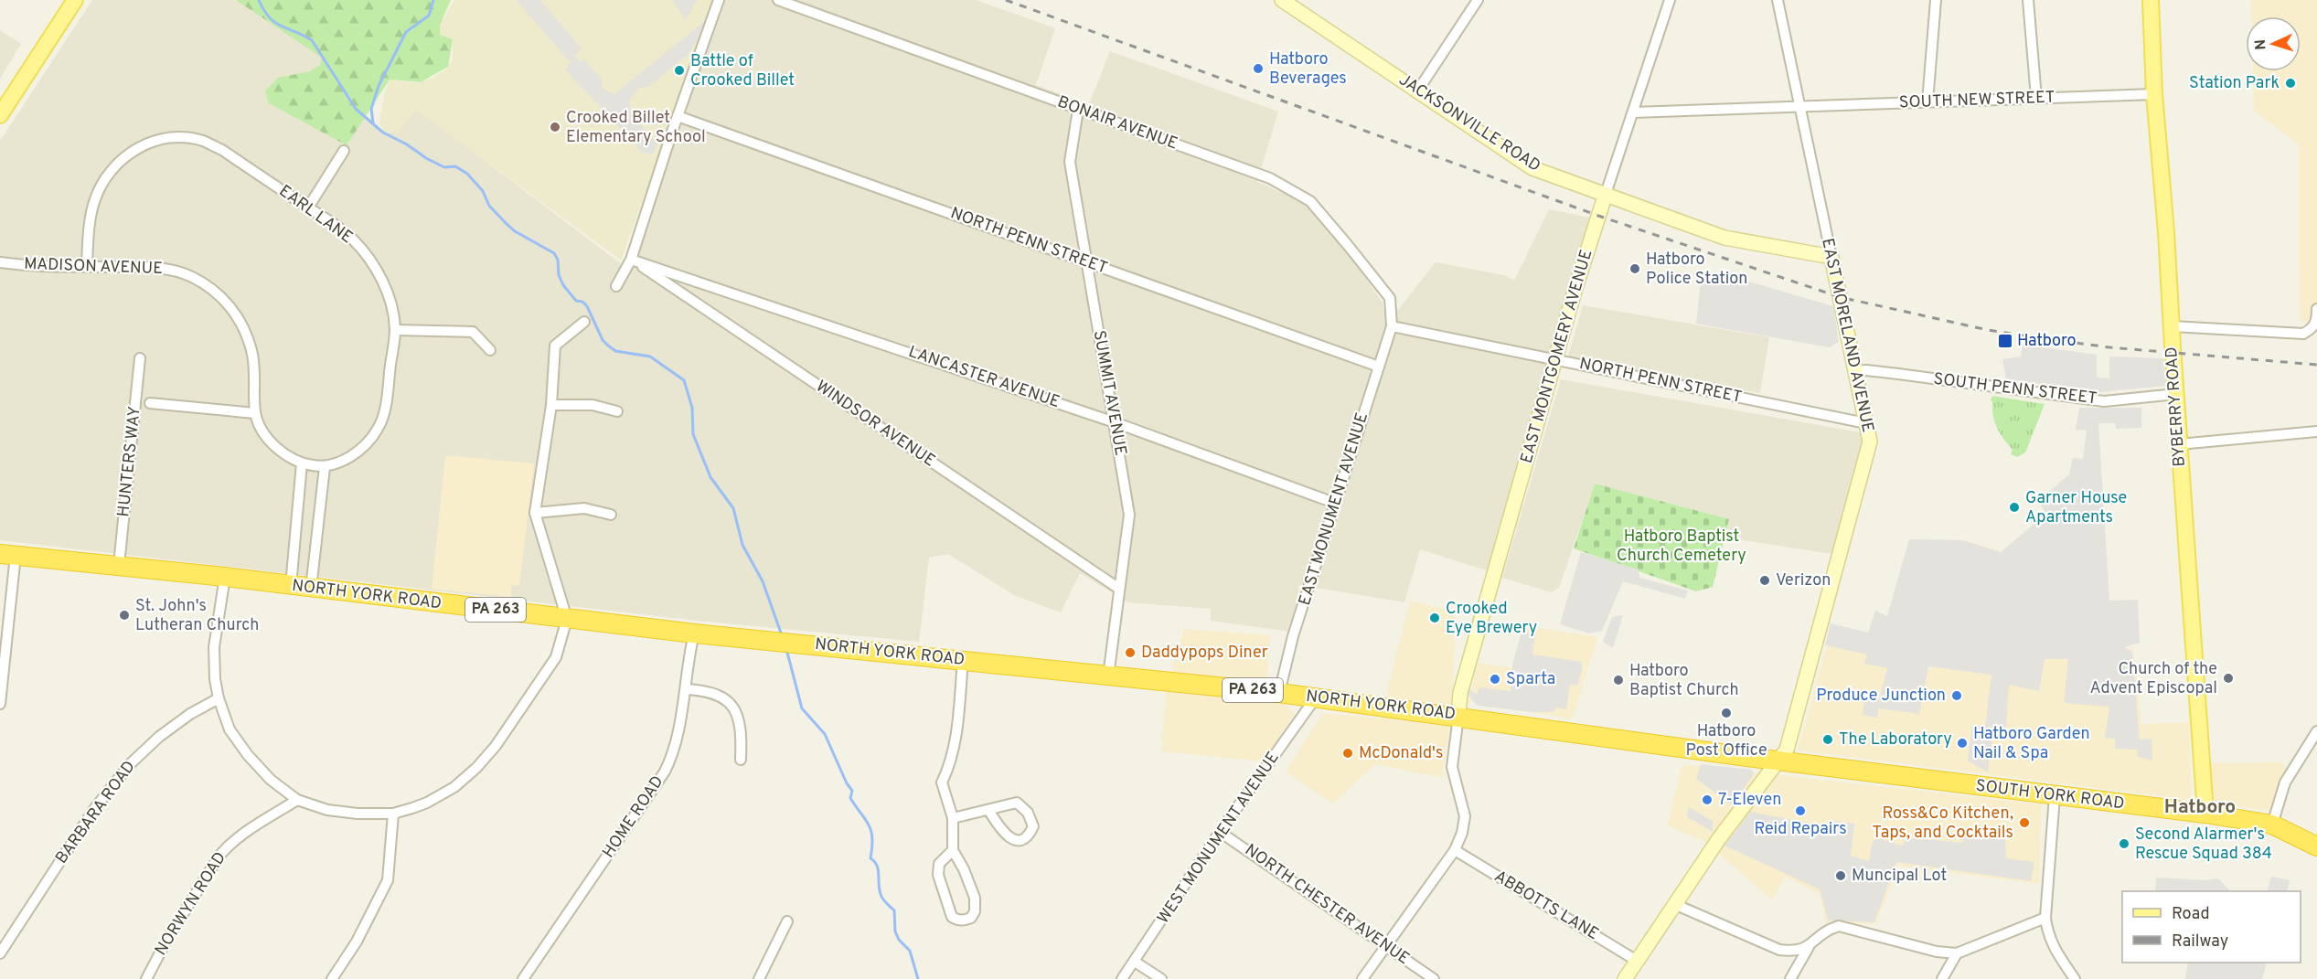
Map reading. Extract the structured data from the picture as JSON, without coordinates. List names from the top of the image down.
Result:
{
  "streets": {
    "highway": ["NORTH YORK ROAD", "PA 263", "SOUTH YORK ROAD"],
    "main road": ["BYBERRY ROAD"],
    "street": [
      "SOUTH NEW STREET",
      "BONAIR AVENUE",
      "JACKSONVILLE ROAD",
      "EARL LANE",
      "NORTH PENN STREET",
      "MADISON AVENUE",
      "EAST MORELAND AVENUE",
      "EAST MONTGOMERY AVENUE",
      "LANCASTER AVENUE",
      "SOUTH PENN STREET",
      "SUMMIT AVENUE",
      "WINDSOR AVENUE",
      "HUNTERS WAY",
      "EAST MONUMENT AVENUE",
      "BARBARA ROAD",
      "HOME ROAD",
      "WEST MONUMENT AVENUE",
      "NORWYN ROAD",
      "NORTH CHESTER AVENUE",
      "ABBOTTS LANE"
    ]
  },
  "crossings": [
    ["SOUTH NEW STREET", "EAST MORELAND AVENUE"],
    ["SOUTH NEW STREET", "EAST MONTGOMERY AVENUE"],
    ["SOUTH NEW STREET", "BYBERRY ROAD"],
    ["BONAIR AVENUE", "NORTH PENN STREET"],
    ["BONAIR AVENUE", "SUMMIT AVENUE"],
    ["BONAIR AVENUE", "EAST MONUMENT AVENUE"],
    ["JACKSONVILLE ROAD", "EAST MORELAND AVENUE"],
    ["JACKSONVILLE ROAD", "EAST MONTGOMERY AVENUE"],
    ["EARL LANE", "MADISON AVENUE"],
    ["NORTH PENN STREET", "EAST MORELAND AVENUE"],
    ["NORTH PENN STREET", "EAST MONTGOMERY AVENUE"],
    ["NORTH PENN STREET", "SUMMIT AVENUE"],
    ["NORTH PENN STREET", "EAST MONUMENT AVENUE"],
    ["EAST MORELAND AVENUE", "SOUTH PENN STREET"],
    ["EAST MORELAND AVENUE", "NORTH YORK ROAD"],
    ["EAST MORELAND AVENUE", "SOUTH YORK ROAD"],
    ["EAST MORELAND AVENUE", "ABBOTTS LANE"],
    ["EAST MONTGOMERY AVENUE", "NORTH YORK ROAD"],
    ["LANCASTER AVENUE", "SUMMIT AVENUE"],
    ["LANCASTER AVENUE", "WINDSOR AVENUE"],
    ["LANCASTER AVENUE", "EAST MONUMENT AVENUE"],
    ["SOUTH PENN STREET", "BYBERRY ROAD"],
    ["SUMMIT AVENUE", "WINDSOR AVENUE"],
    ["SUMMIT AVENUE", "NORTH YORK ROAD"],
    ["BYBERRY ROAD", "SOUTH YORK ROAD"],
    ["HUNTERS WAY", "NORTH YORK ROAD"],
    ["EAST MONUMENT AVENUE", "NORTH YORK ROAD"],
    ["NORTH YORK ROAD", "SOUTH YORK ROAD"],
    ["NORTH YORK ROAD", "HOME ROAD"],
    ["NORTH YORK ROAD", "WEST MONUMENT AVENUE"],
    ["WEST MONUMENT AVENUE", "NORTH CHESTER AVENUE"]
  ],
  "districts": ["Hatboro"],
  "parks": ["Hatboro Baptist Church Cemetery"],
  "places": {
    "other": [
      "Hatboro Beverages",
      "Battle of Crooked Billet",
      "Station Park",
      "Crooked Billet Elementary School",
      "Hatboro Police Station",
      "Garner House Apartments",
      "Verizon",
      "St. John's Lutheran Church",
      "Crooked Eye Brewery",
      "Daddypops Diner",
      "Church of the Advent Episcopal",
      "Sparta",
      "Hatboro Baptist Church",
      "Produce Junction",
      "Hatboro Post Office",
      "The Laboratory",
      "Hatboro Garden Nail & Spa",
      "McDonald's",
      "7-Eleven",
      "Reid Repairs",
      "Ross&Co Kitchen, Taps, and Cocktails",
      "Second Alarmer's Rescue Squad 384",
      "Muncipal Lot"
    ],
    "transit": ["Hatboro"]
  },
  "legend": ["Road", "Railway"],
  "north": "left"
}
